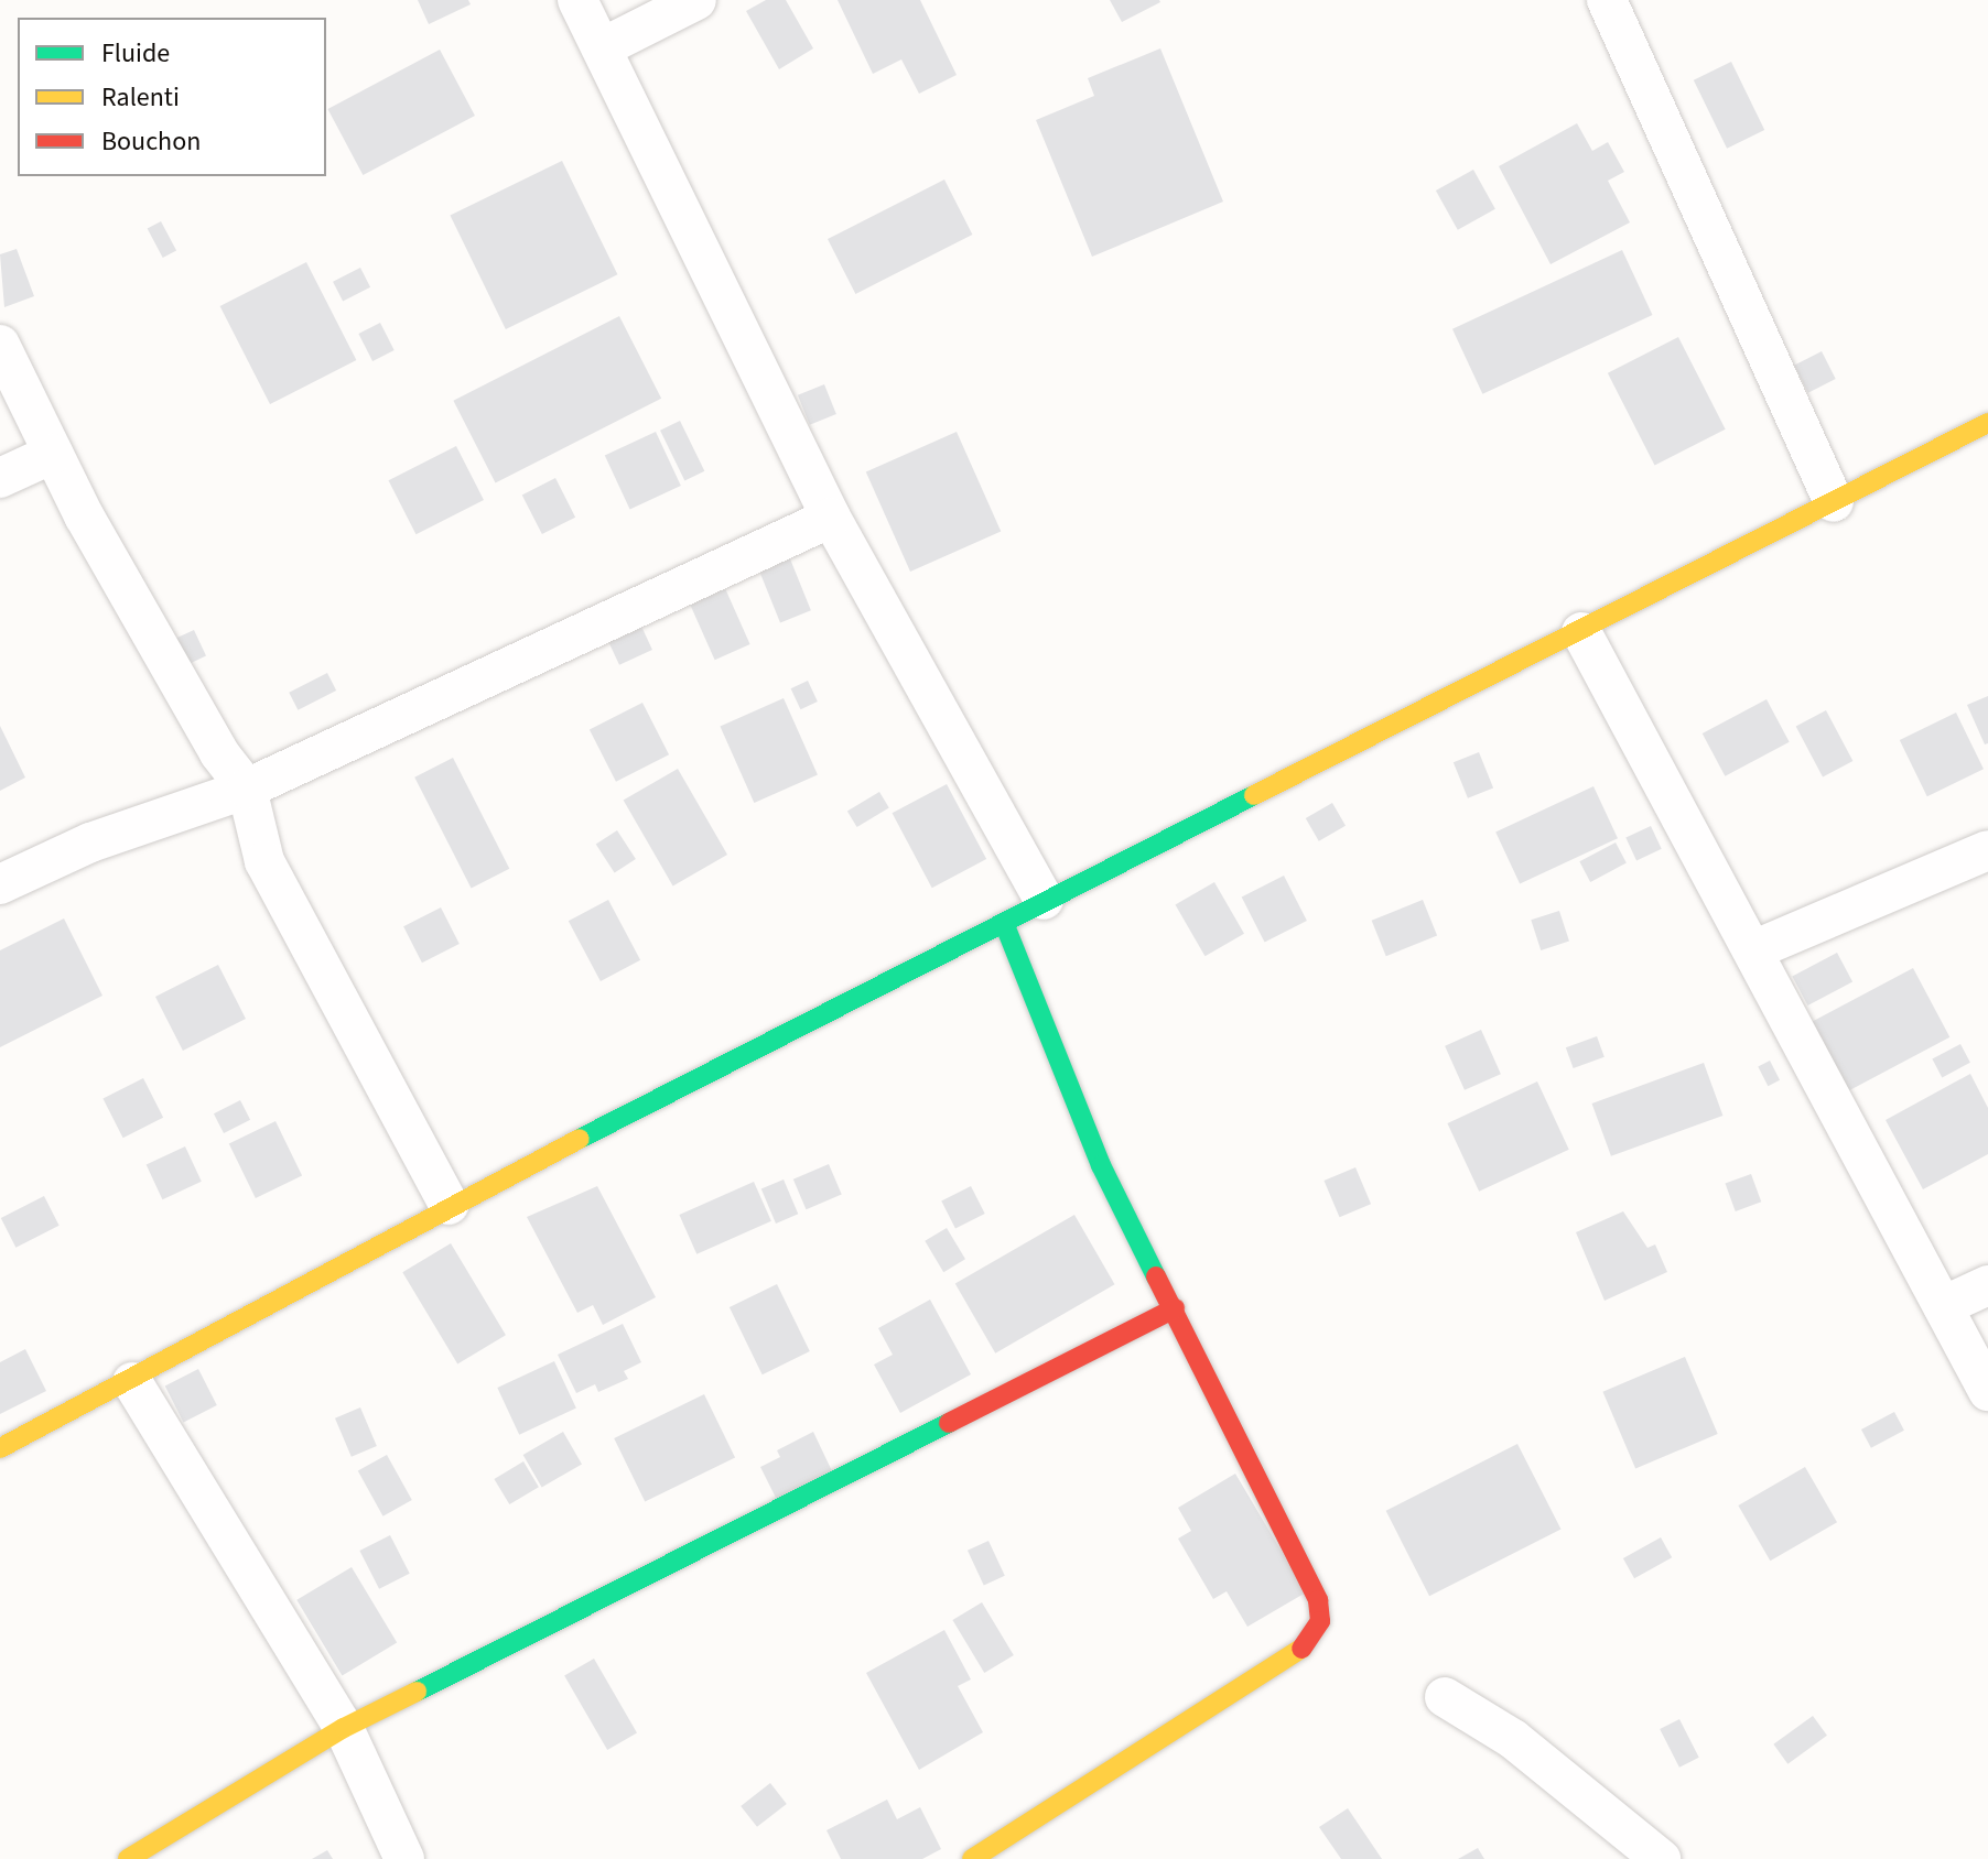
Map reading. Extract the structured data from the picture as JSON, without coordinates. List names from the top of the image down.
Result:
{
  "legend": ["Fluide", "Ralenti", "Bouchon"]
}
